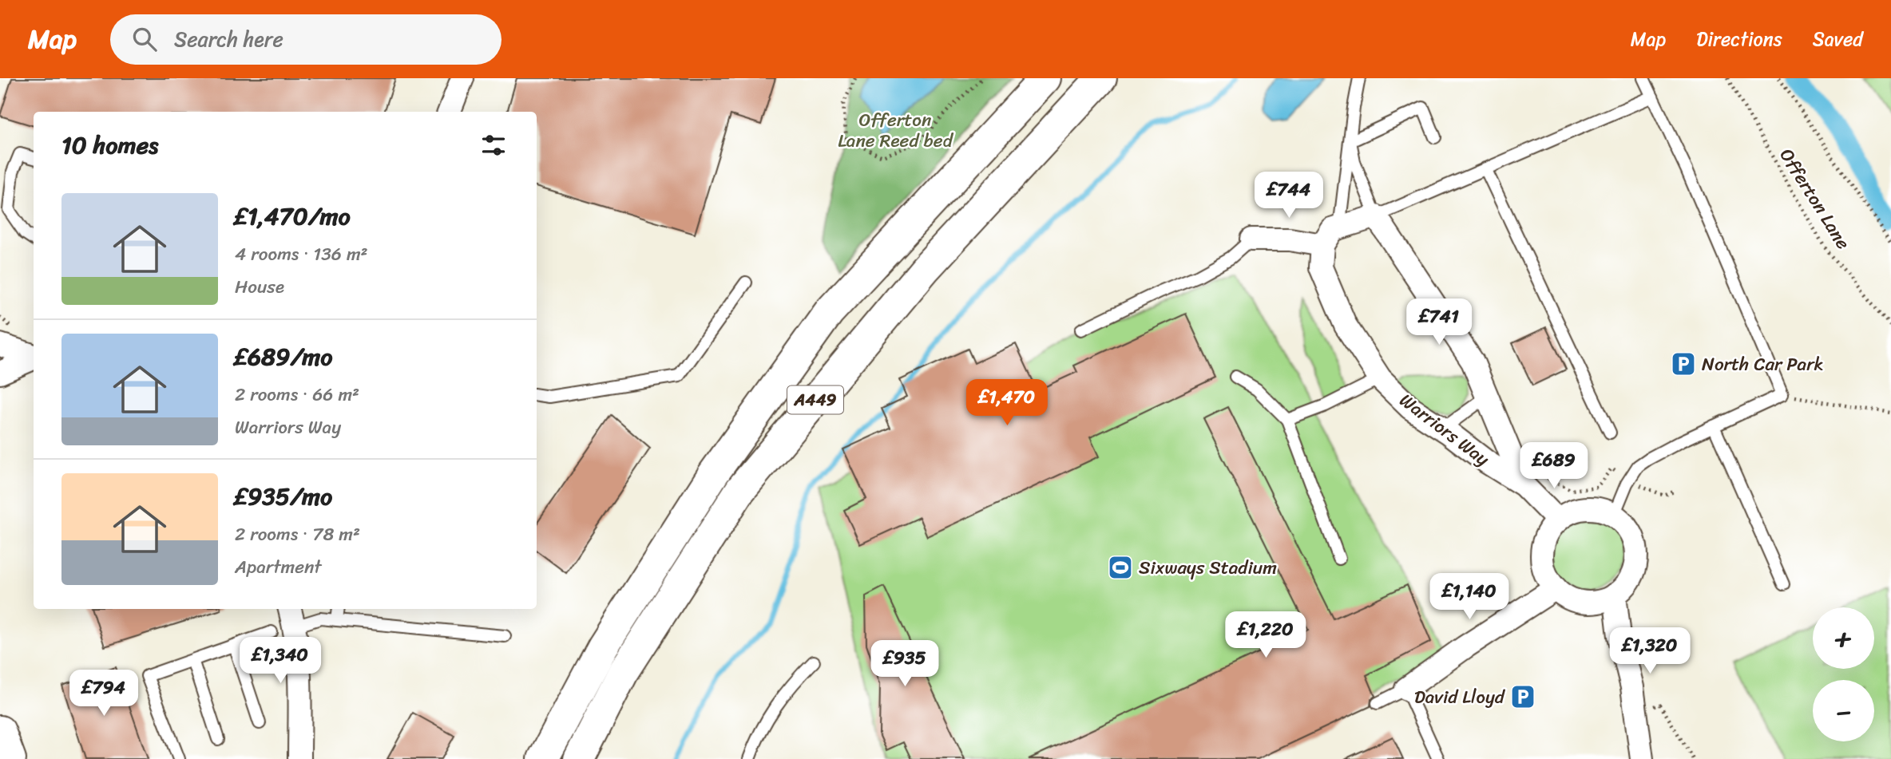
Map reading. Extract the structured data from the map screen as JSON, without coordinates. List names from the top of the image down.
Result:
{
  "streets": {
    "main road": ["A449"],
    "street": ["Warriors Way"],
    "path": ["Offerton Lane"]
  },
  "parks": ["Offerton Lane Reed bed"],
  "places": {
    "parking": ["North Car Park", "David Lloyd"],
    "sports": ["Sixways Stadium"]
  },
  "page": {
    "header": "Map",
    "search": "Search here",
    "nav": ["Map", "Directions", "Saved"],
    "heading": "10 homes",
    "price": [
      "£744",
      "£741",
      "£1,470",
      "£689",
      "£1,140",
      "£1,220",
      "£1,320",
      "£1,340",
      "£935",
      "£794"
    ],
    "list": [
      {
        "name": "£1,470/mo",
        "note": "4 rooms · 136 m² · House"
      },
      {
        "name": "£689/mo",
        "note": "2 rooms · 66 m² · Warriors Way"
      },
      {
        "name": "£935/mo",
        "note": "2 rooms · 78 m² · Apartment"
      }
    ],
    "map_buttons": ["+", "−"]
  }
}
